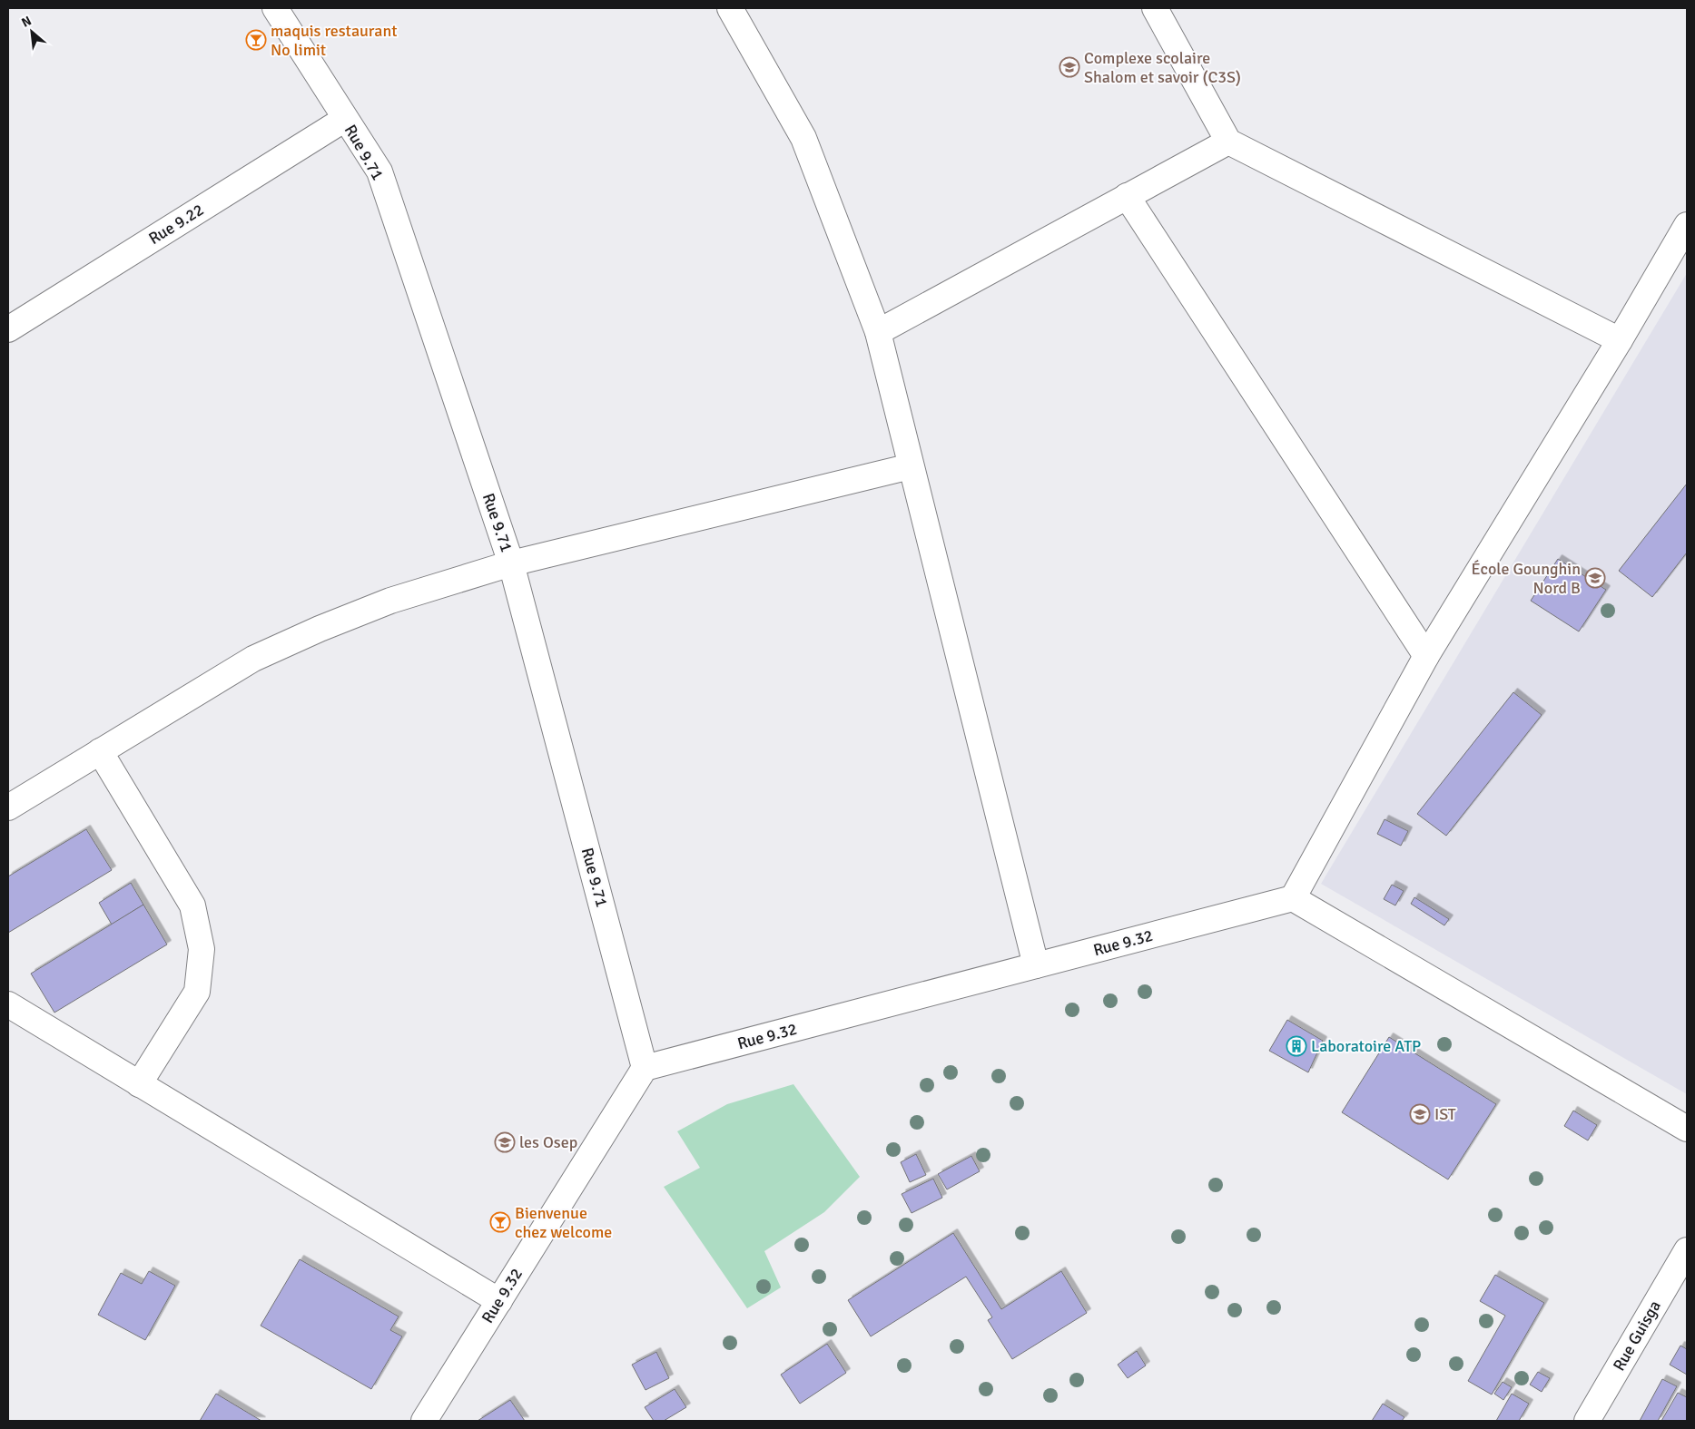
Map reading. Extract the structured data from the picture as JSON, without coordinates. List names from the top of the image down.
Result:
{
  "streets": {
    "street": [
      "Rue 9.71",
      "Rue 9.22",
      "Rue 9.32",
      "Rue Guisga"
    ]
  },
  "crossings": [
    ["Rue 9.71", "Rue 9.22"],
    ["Rue 9.71", "Rue 9.32"]
  ],
  "places": {
    "bar": ["maquis restaurant No limit", "Bienvenue chez welcome"],
    "school or university": [
      "Complexe scolaire Shalom et savoir (C3S)",
      "École Gounghin Nord B",
      "IST",
      "les Osep"
    ],
    "building": ["Laboratoire ATP"]
  },
  "north": "top left"
}
